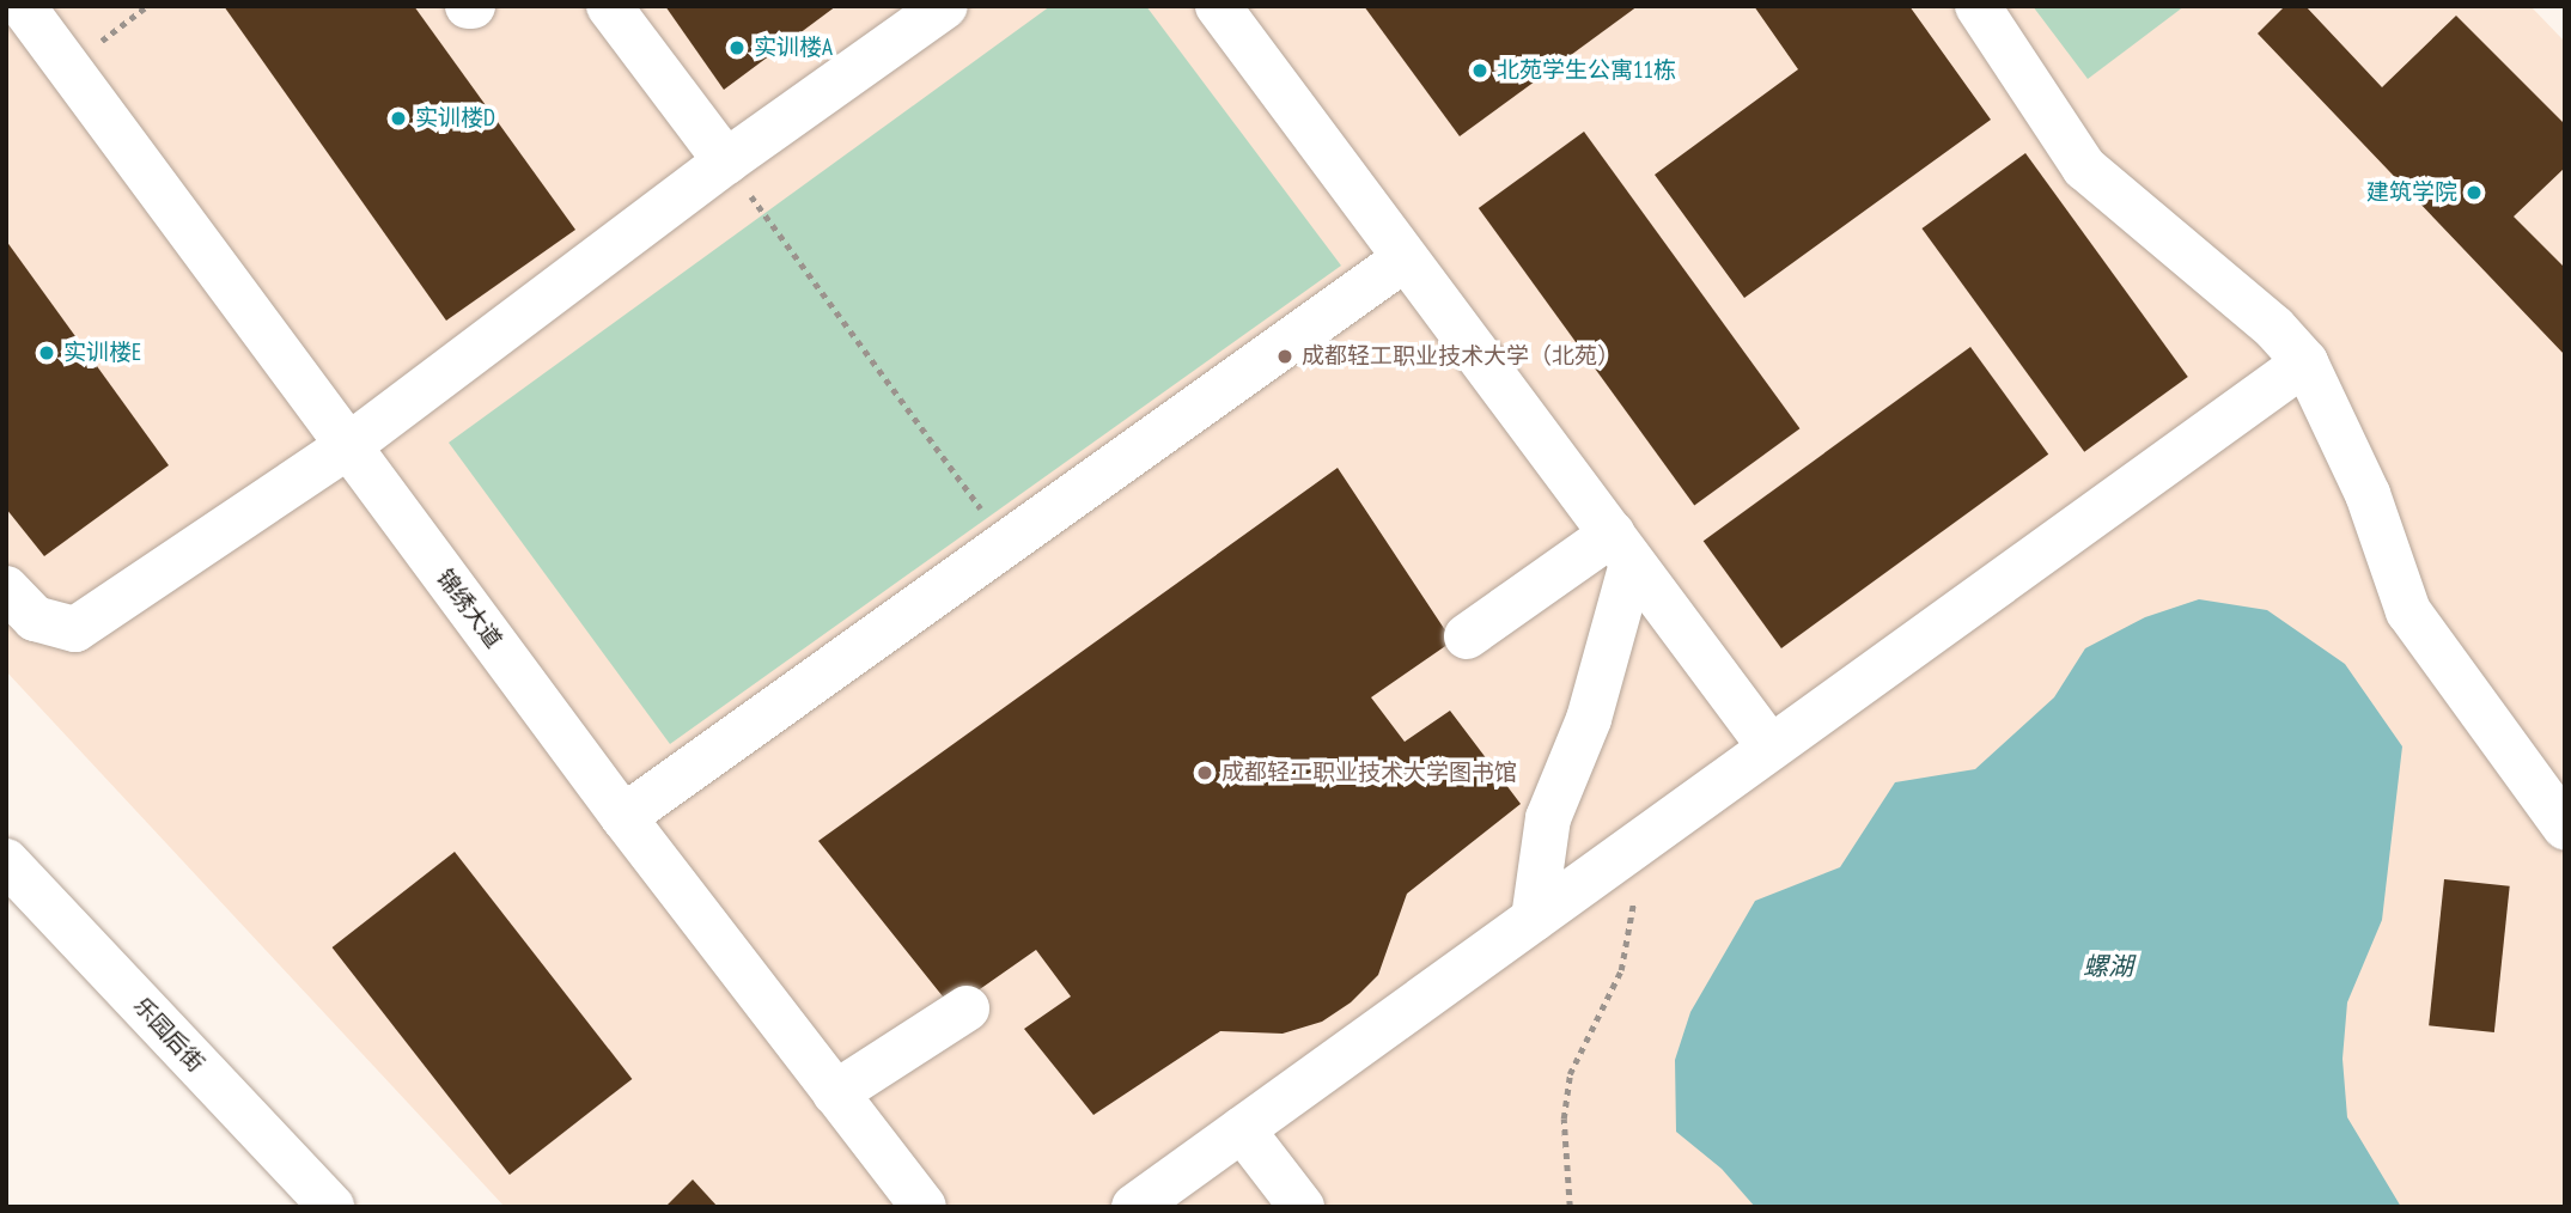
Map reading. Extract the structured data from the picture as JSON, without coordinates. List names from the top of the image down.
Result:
{
  "streets": {
    "street": ["锦绣大道", "乐园后街"]
  },
  "water": ["螺湖"],
  "places": [
    "实训楼A",
    "北苑学生公寓11栋",
    "实训楼D",
    "建筑学院",
    "实训楼E",
    "成都轻工职业技术大学（北苑）",
    "成都轻工职业技术大学图书馆"
  ]
}
